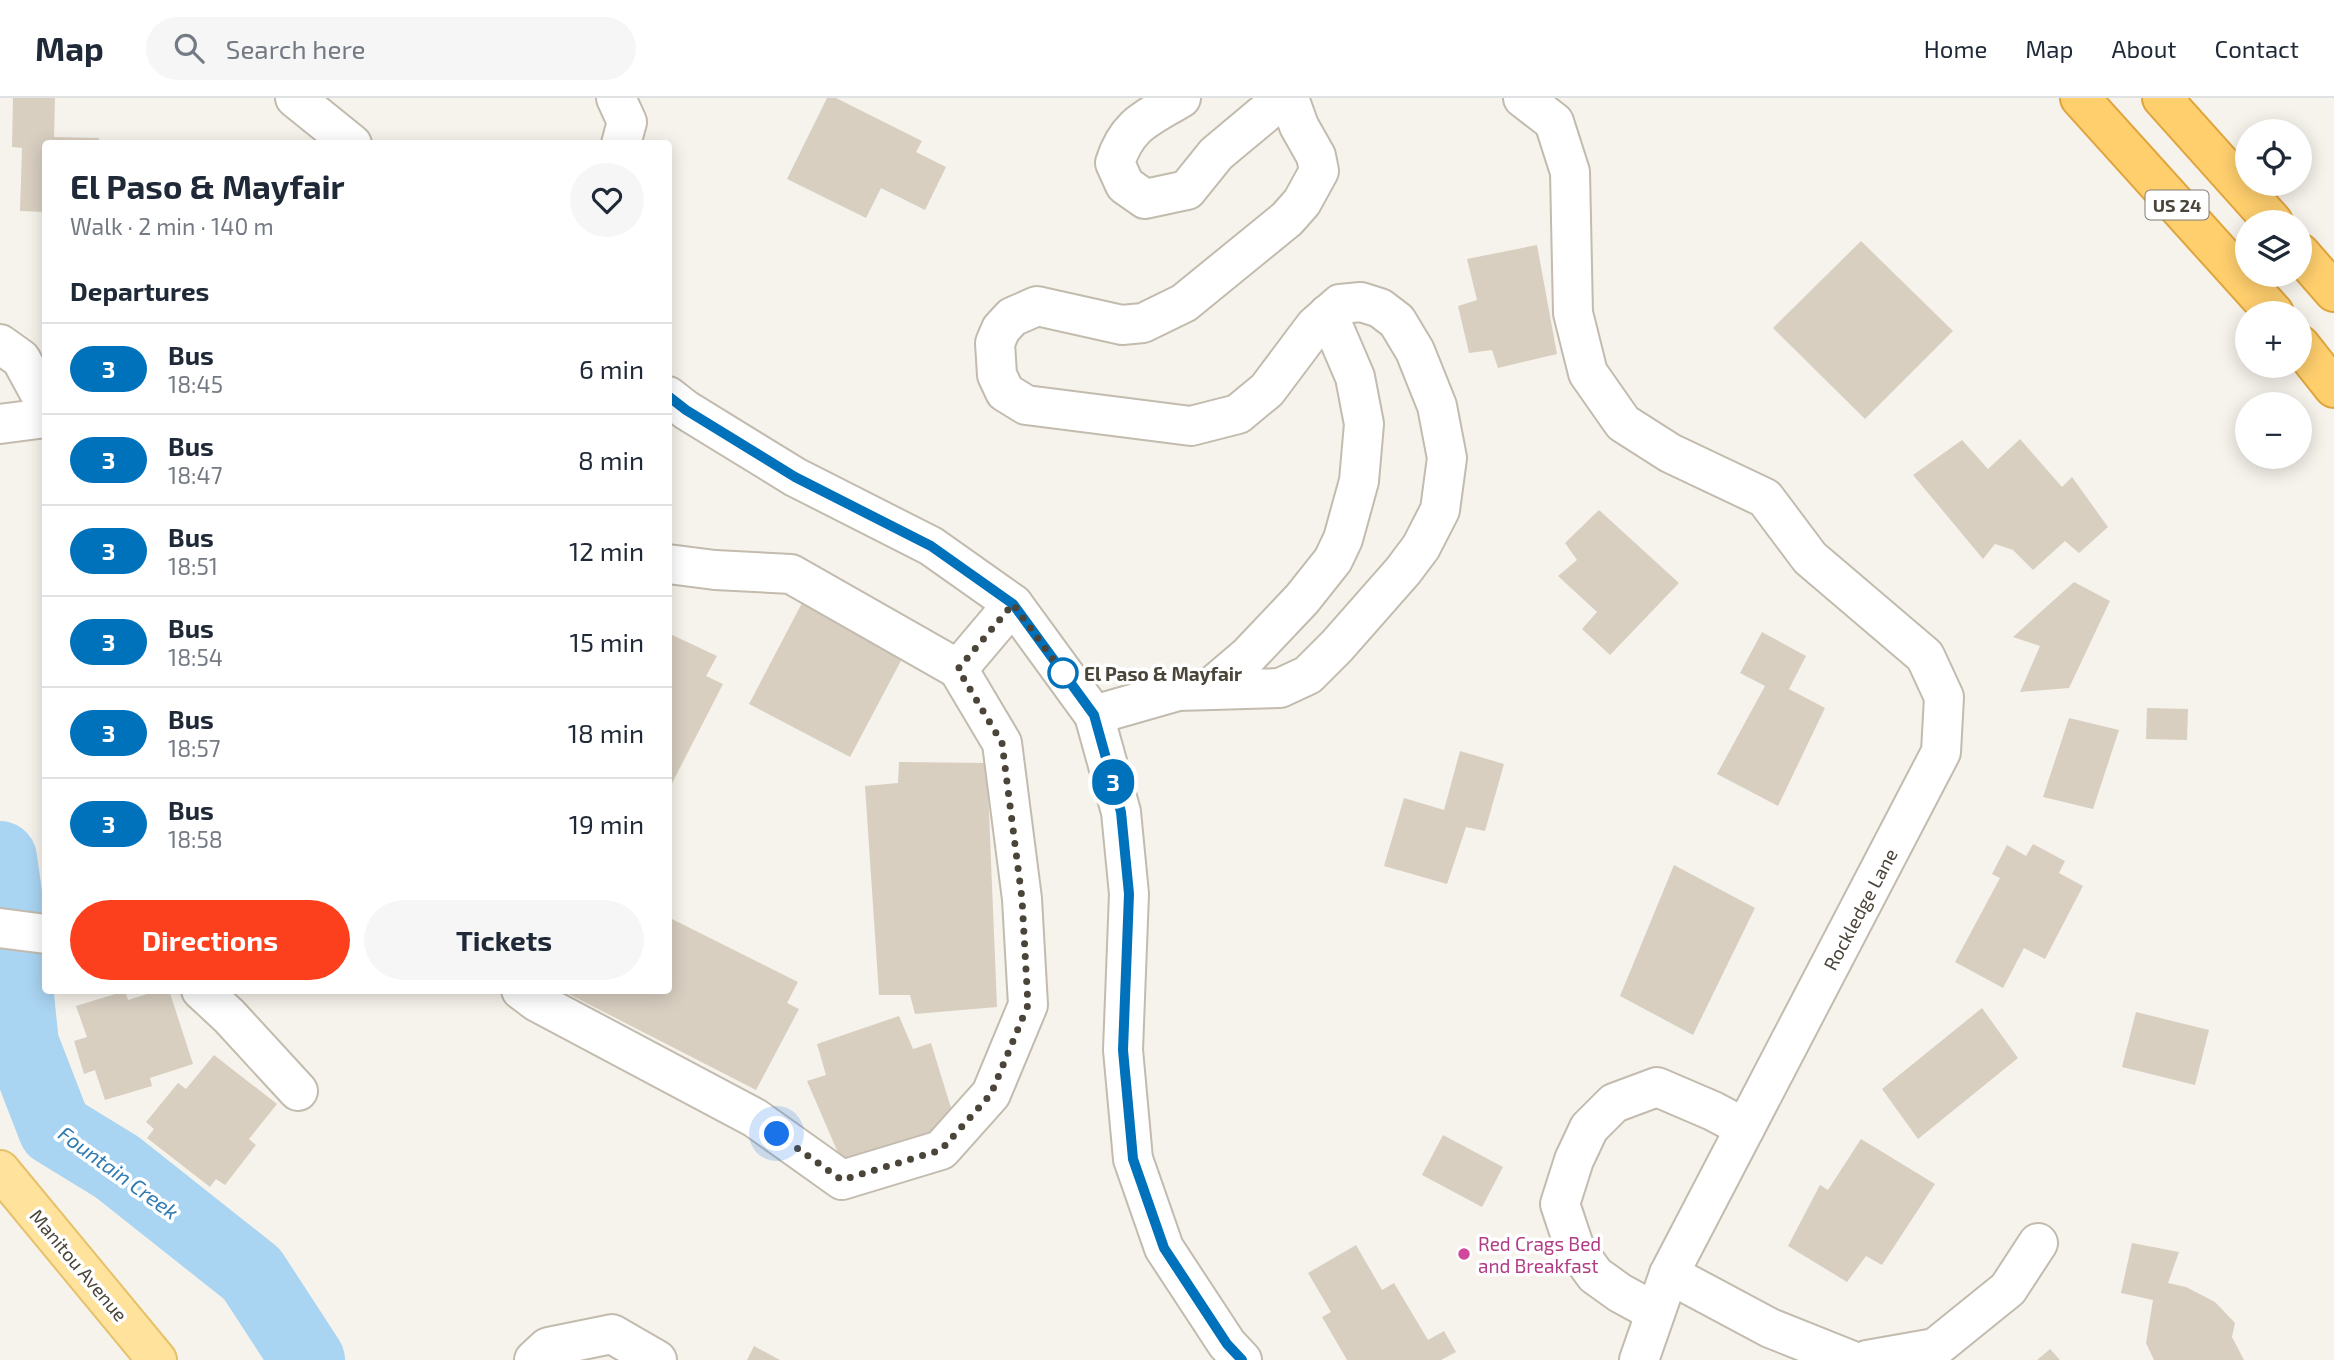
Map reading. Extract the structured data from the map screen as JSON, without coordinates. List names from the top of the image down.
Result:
{
  "streets": {
    "highway": ["US 24"],
    "main road": ["Manitou Avenue"],
    "street": ["Rockledge Lane"]
  },
  "water": ["Fountain Creek"],
  "places": ["El Paso & Mayfair", "Red Crags Bed and Breakfast"],
  "lines": ["bus line 3"],
  "page": {
    "header": "Map",
    "search": "Search here",
    "nav": [
      "Home",
      "Map",
      "About",
      "Contact"
    ],
    "on_map": "3",
    "map_buttons": ["+", "−"],
    "heading": [
      ["El Paso & Mayfair", "Walk · 2 min · 140 m"],
      "Departures"
    ],
    "list": [
      {
        "mark": "3",
        "name": "Bus",
        "note": "18:45",
        "value": "6 min"
      },
      {
        "mark": "3",
        "name": "Bus",
        "note": "18:47",
        "value": "8 min"
      },
      {
        "mark": "3",
        "name": "Bus",
        "note": "18:51",
        "value": "12 min"
      },
      {
        "mark": "3",
        "name": "Bus",
        "note": "18:54",
        "value": "15 min"
      },
      {
        "mark": "3",
        "name": "Bus",
        "note": "18:57",
        "value": "18 min"
      },
      {
        "mark": "3",
        "name": "Bus",
        "note": "18:58",
        "value": "19 min"
      }
    ],
    "buttons": ["Directions", "Tickets"]
  }
}
